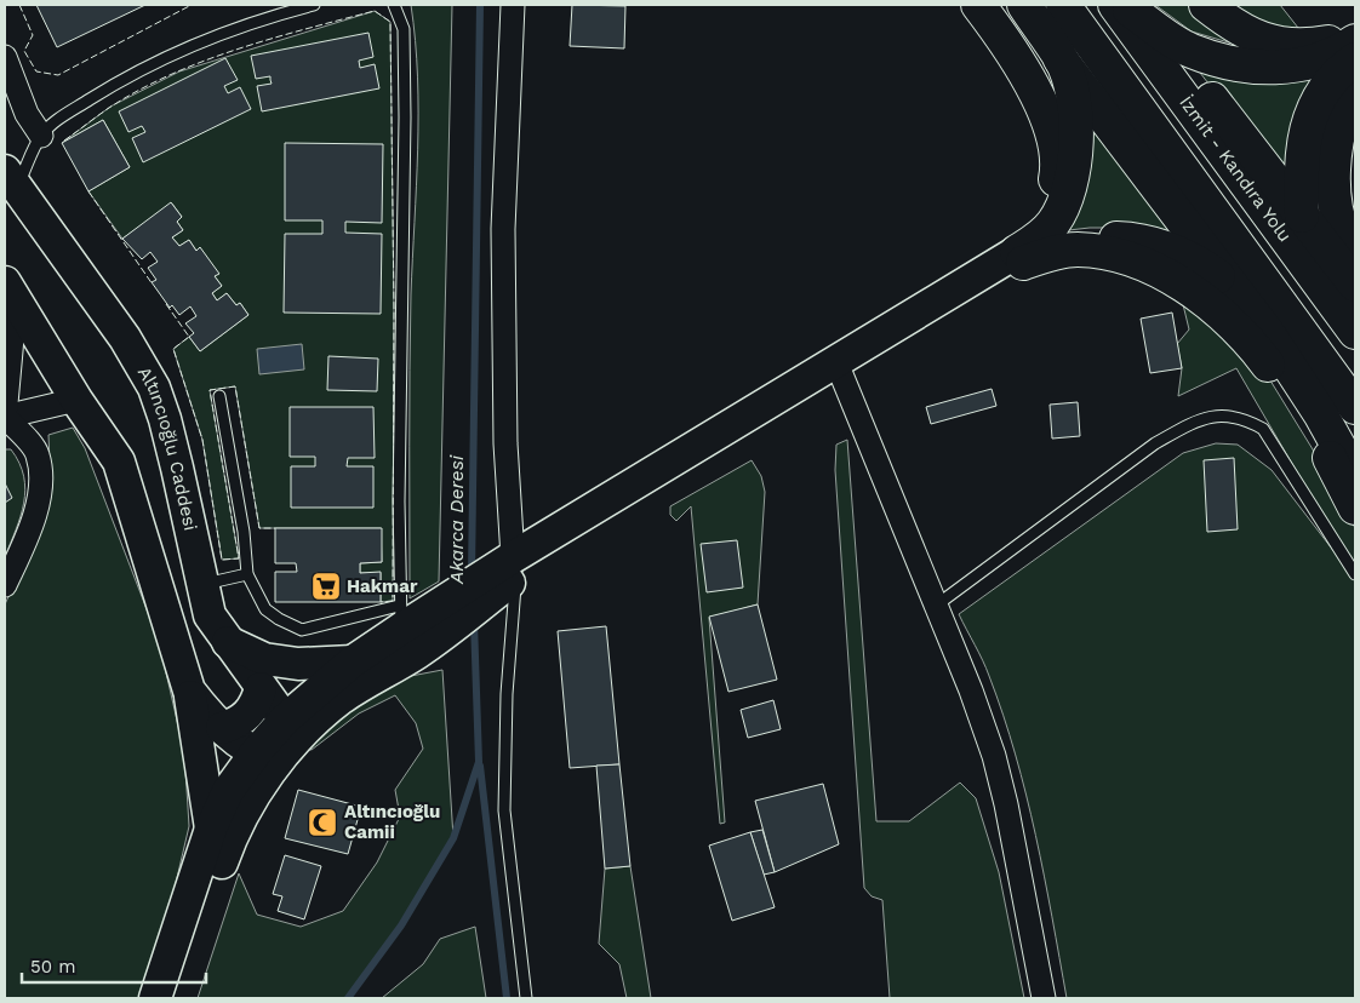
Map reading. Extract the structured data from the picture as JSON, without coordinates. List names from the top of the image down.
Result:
{
  "streets": {
    "highway": ["İzmit - Kandıra Yolu"],
    "main road": ["Altıncıoğlu Caddesi"]
  },
  "water": ["Akarca Deresi"],
  "places": {
    "supermarket": ["Hakmar"],
    "mosque": ["Altıncıoğlu Camii"]
  },
  "scale_bar": "50 m"
}
